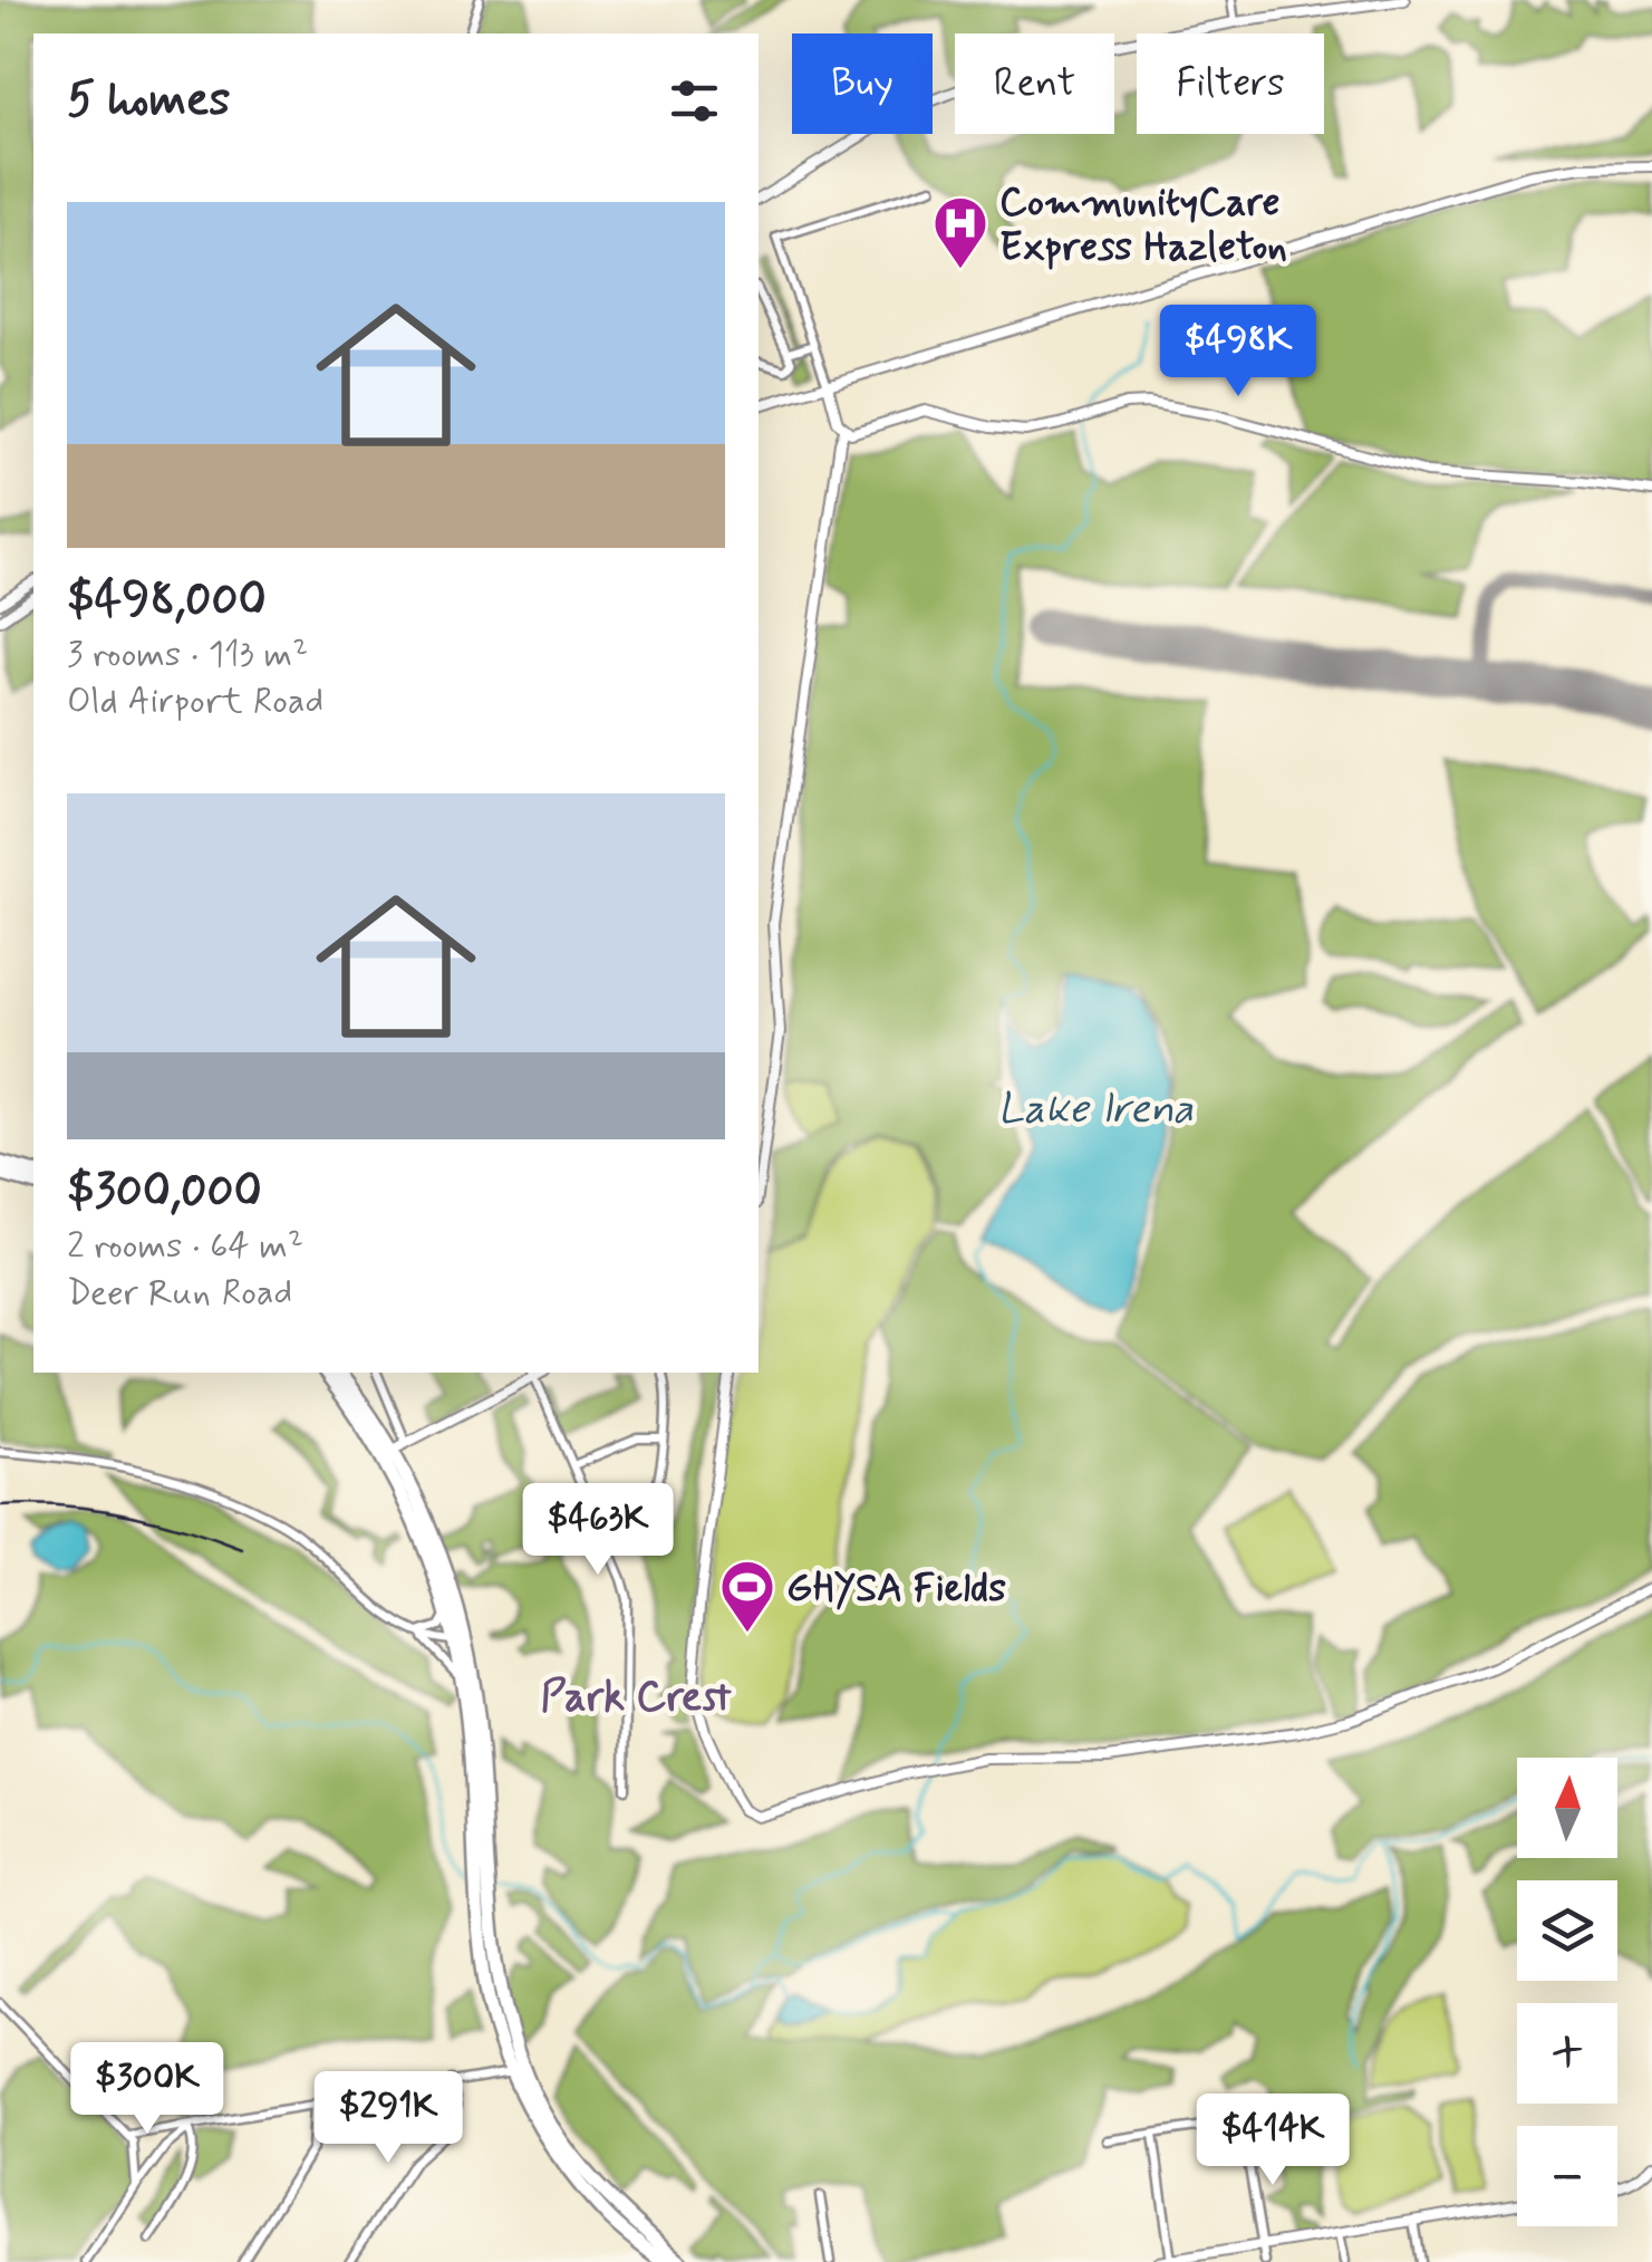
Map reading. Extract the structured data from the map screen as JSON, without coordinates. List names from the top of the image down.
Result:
{
  "districts": ["Park Crest"],
  "water": ["Lake Irena"],
  "places": {
    "hospital": ["CommunityCare Express Hazleton"],
    "sports": ["GHYSA Fields"]
  },
  "north": "top",
  "page": {
    "chip": ["Buy", "Rent", "Filters"],
    "heading": "5 homes",
    "list": [
      {
        "name": "$498,000",
        "note": "3 rooms · 113 m² · Old Airport Road"
      },
      {
        "name": "$300,000",
        "note": "2 rooms · 64 m² · Deer Run Road"
      }
    ],
    "price": [
      "$498K",
      "$463K",
      "$300K",
      "$291K",
      "$414K"
    ],
    "map_buttons": ["+", "−"]
  }
}
